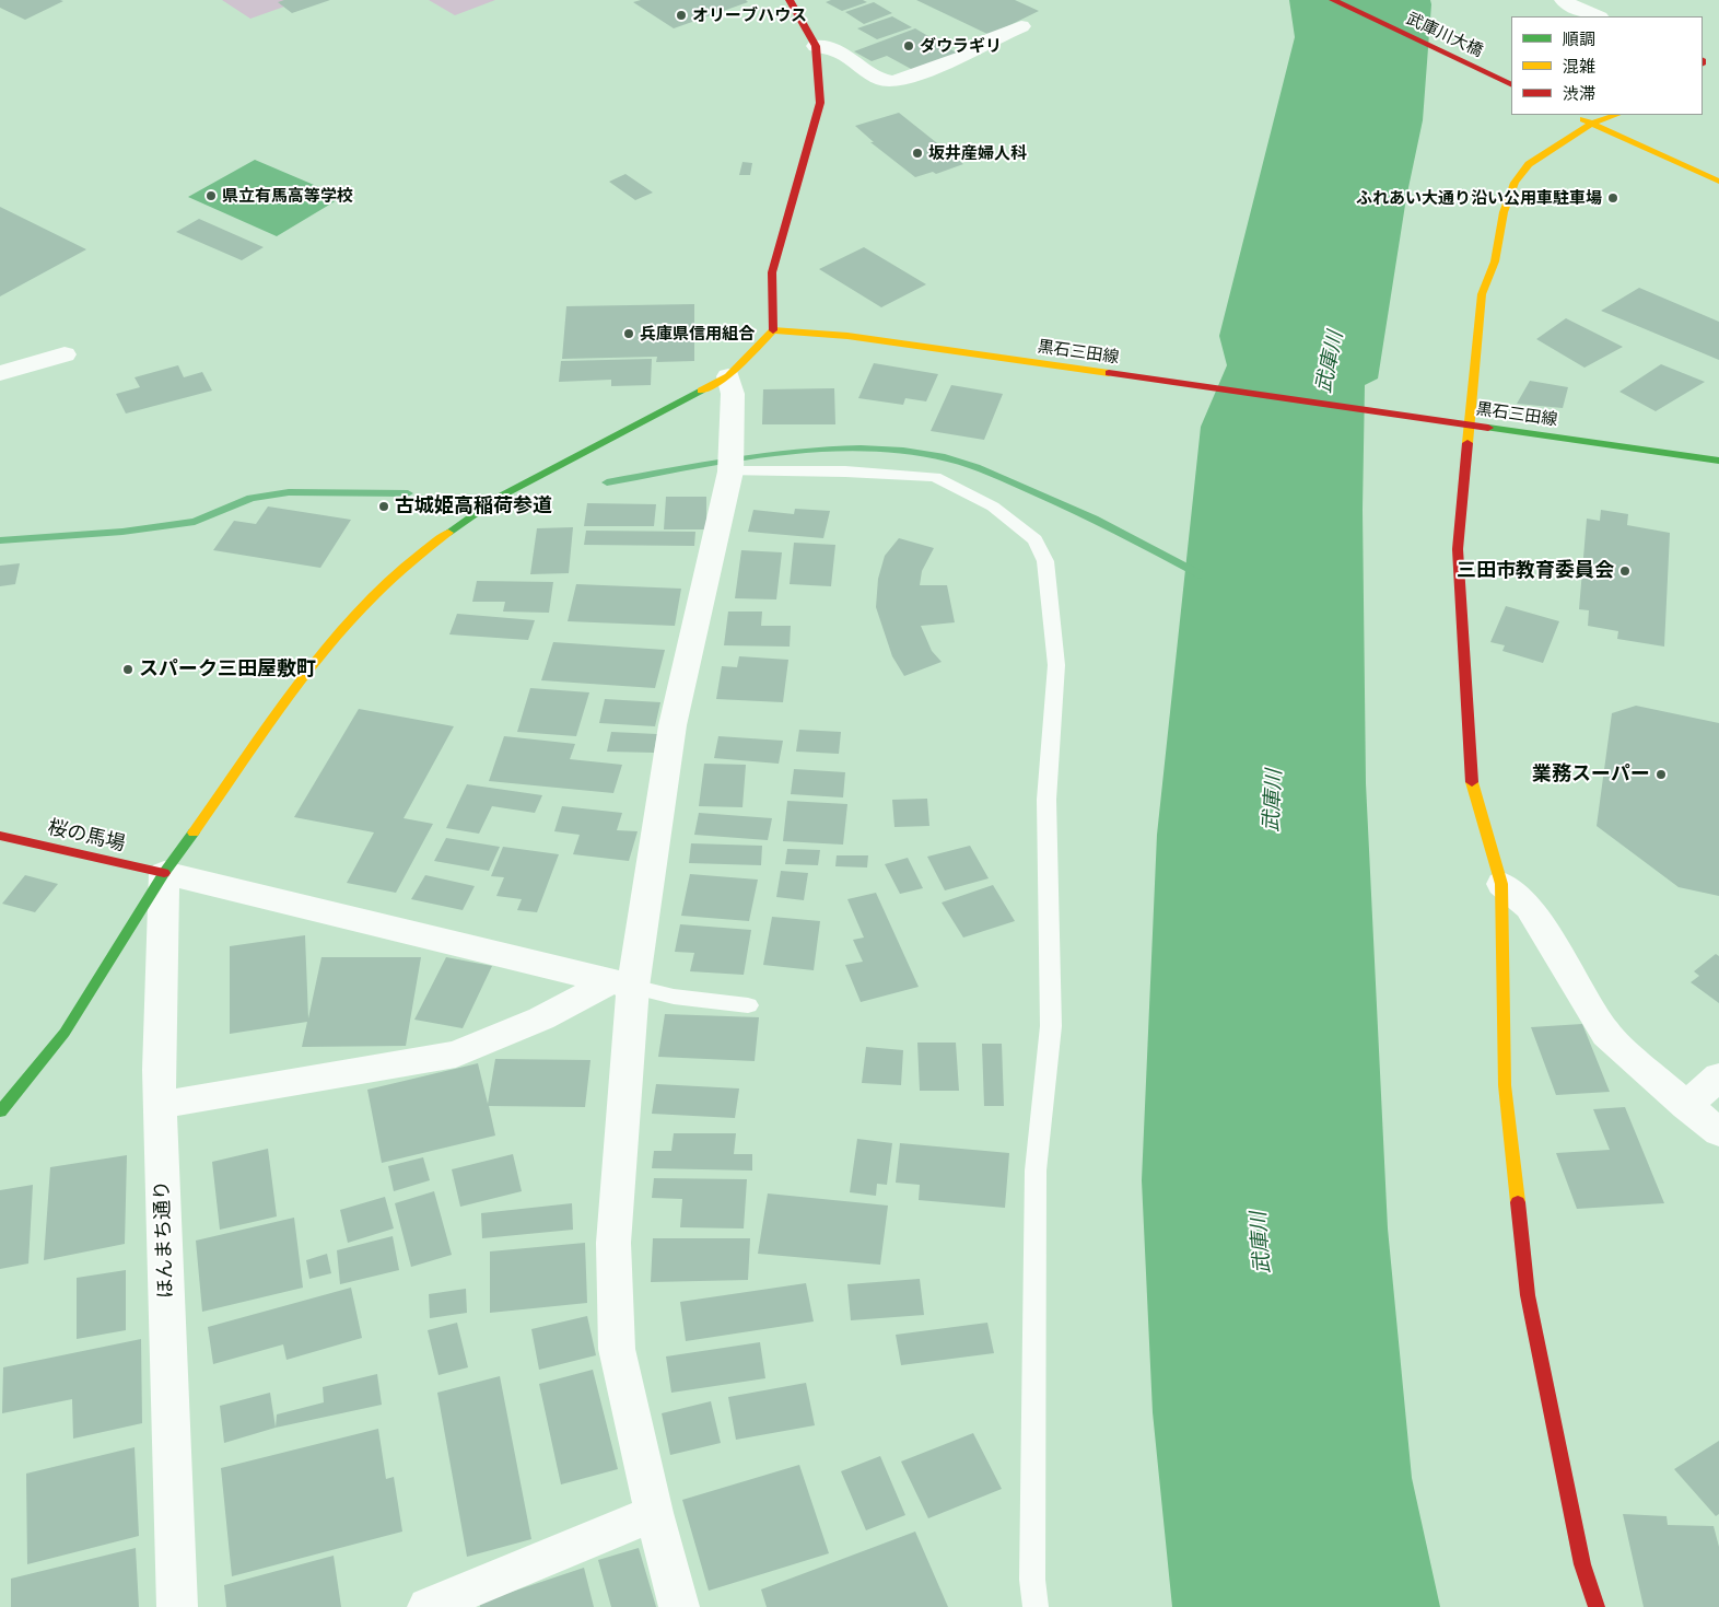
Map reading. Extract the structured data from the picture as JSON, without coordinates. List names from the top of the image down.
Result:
{
  "streets": {
    "street": [
      "武庫川大橋",
      "黒石三田線",
      "桜の馬場",
      "ほんまち通り"
    ]
  },
  "crossings": [
    ["桜の馬場", "ほんまち通り"]
  ],
  "water": ["武庫川"],
  "places": [
    "オリーブハウス",
    "ダウラギリ",
    "坂井産婦人科",
    "県立有馬高等学校",
    "ふれあい大通り沿い公用車駐車場",
    "兵庫県信用組合",
    "古城姫高稲荷参道",
    "三田市教育委員会",
    "スパーク三田屋敷町",
    "業務スーパー"
  ],
  "legend": ["順調", "混雑", "渋滞"]
}
